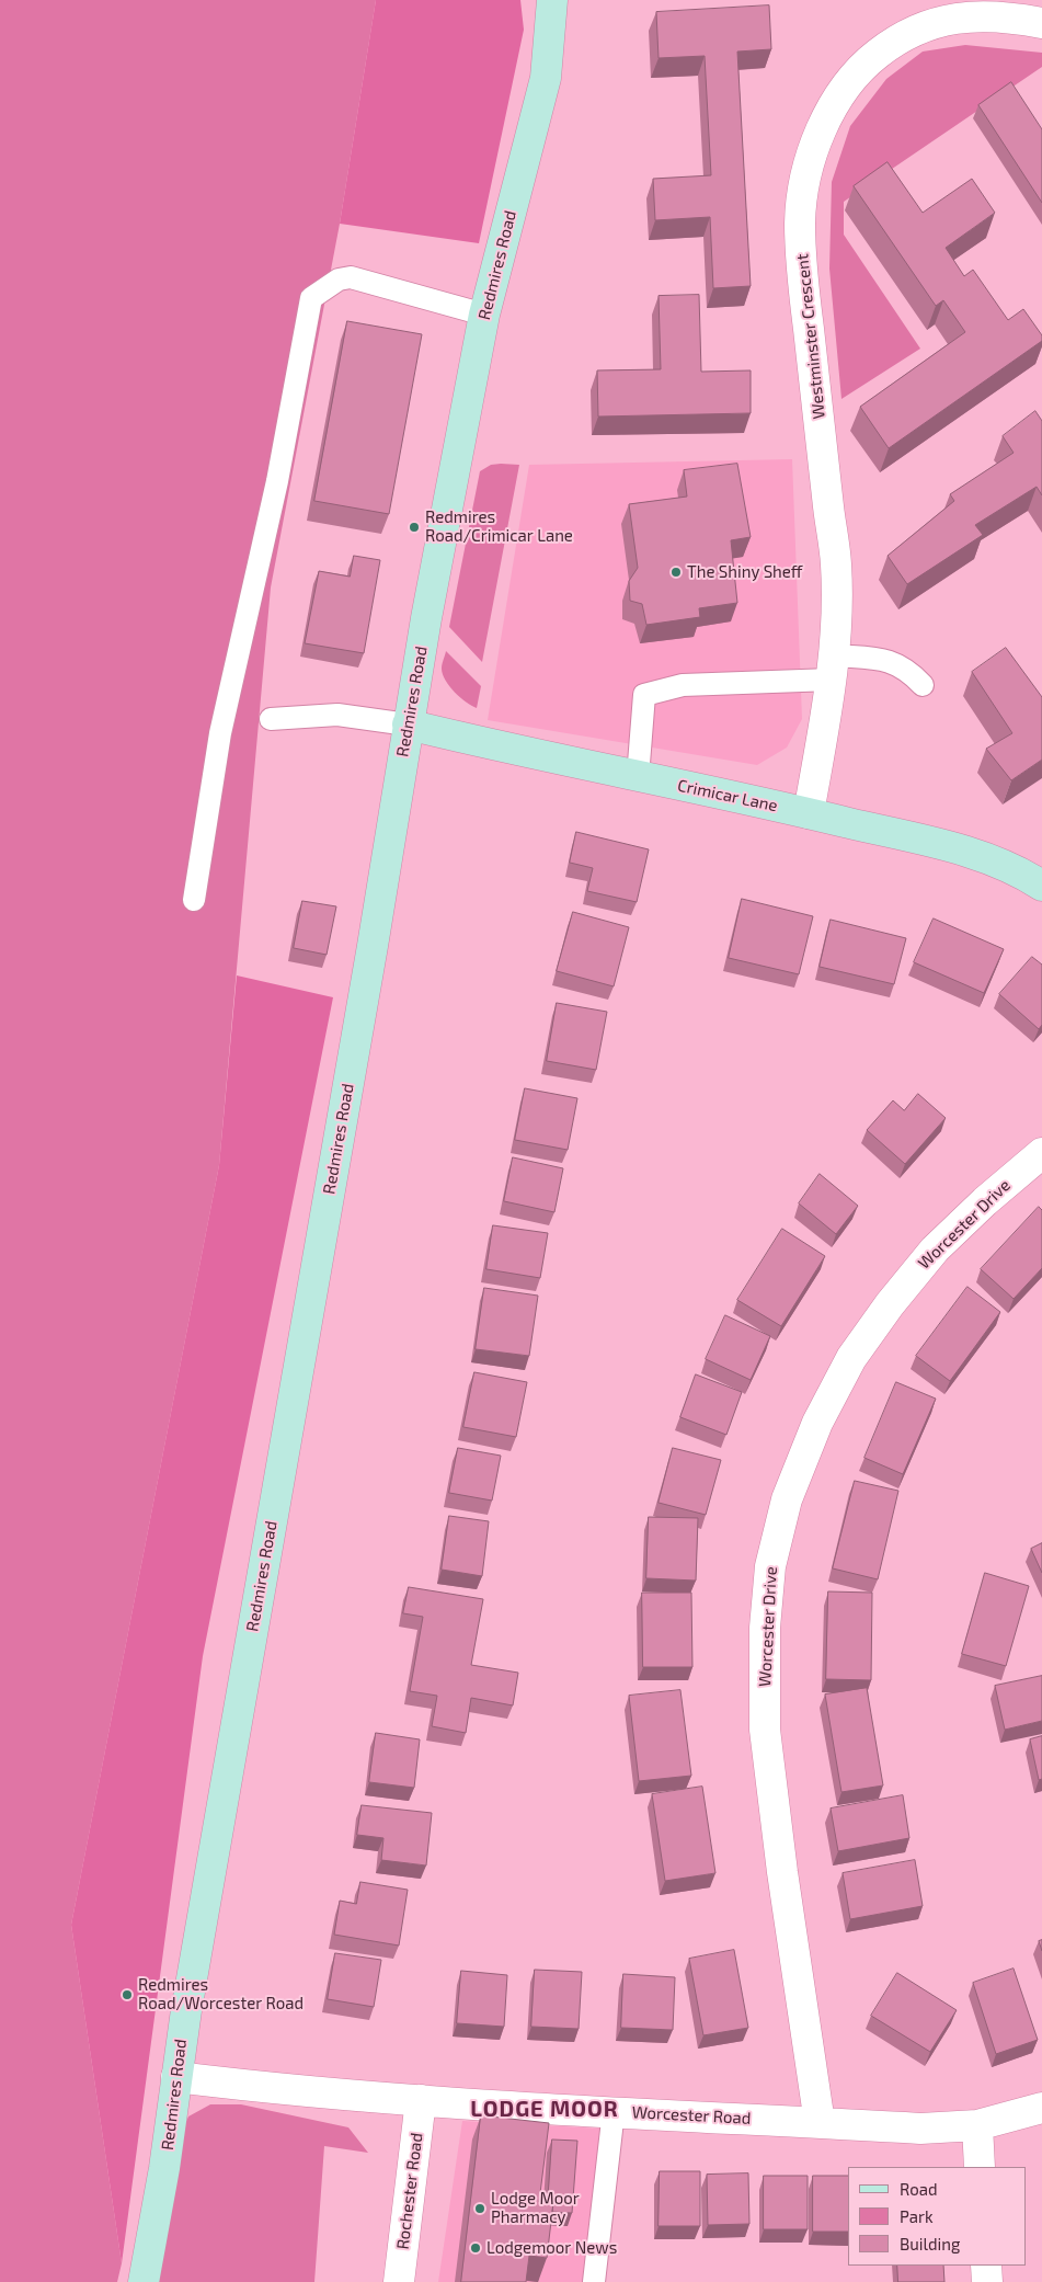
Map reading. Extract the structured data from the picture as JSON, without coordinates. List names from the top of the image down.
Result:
{
  "streets": {
    "street": [
      "Redmires Road",
      "Westminster Crescent",
      "Crimicar Lane",
      "Worcester Drive",
      "Worcester Road",
      "Rochester Road"
    ]
  },
  "crossings": [
    ["Redmires Road", "Crimicar Lane"],
    ["Redmires Road", "Worcester Road"],
    ["Westminster Crescent", "Crimicar Lane"],
    ["Worcester Drive", "Worcester Road"],
    ["Worcester Road", "Rochester Road"]
  ],
  "districts": ["LODGE MOOR"],
  "places": [
    "Redmires Road/Crimicar Lane",
    "The Shiny Sheff",
    "Redmires Road/Worcester Road",
    "Lodge Moor Pharmacy",
    "Lodgemoor News"
  ],
  "legend": ["Road", "Park", "Building"]
}
